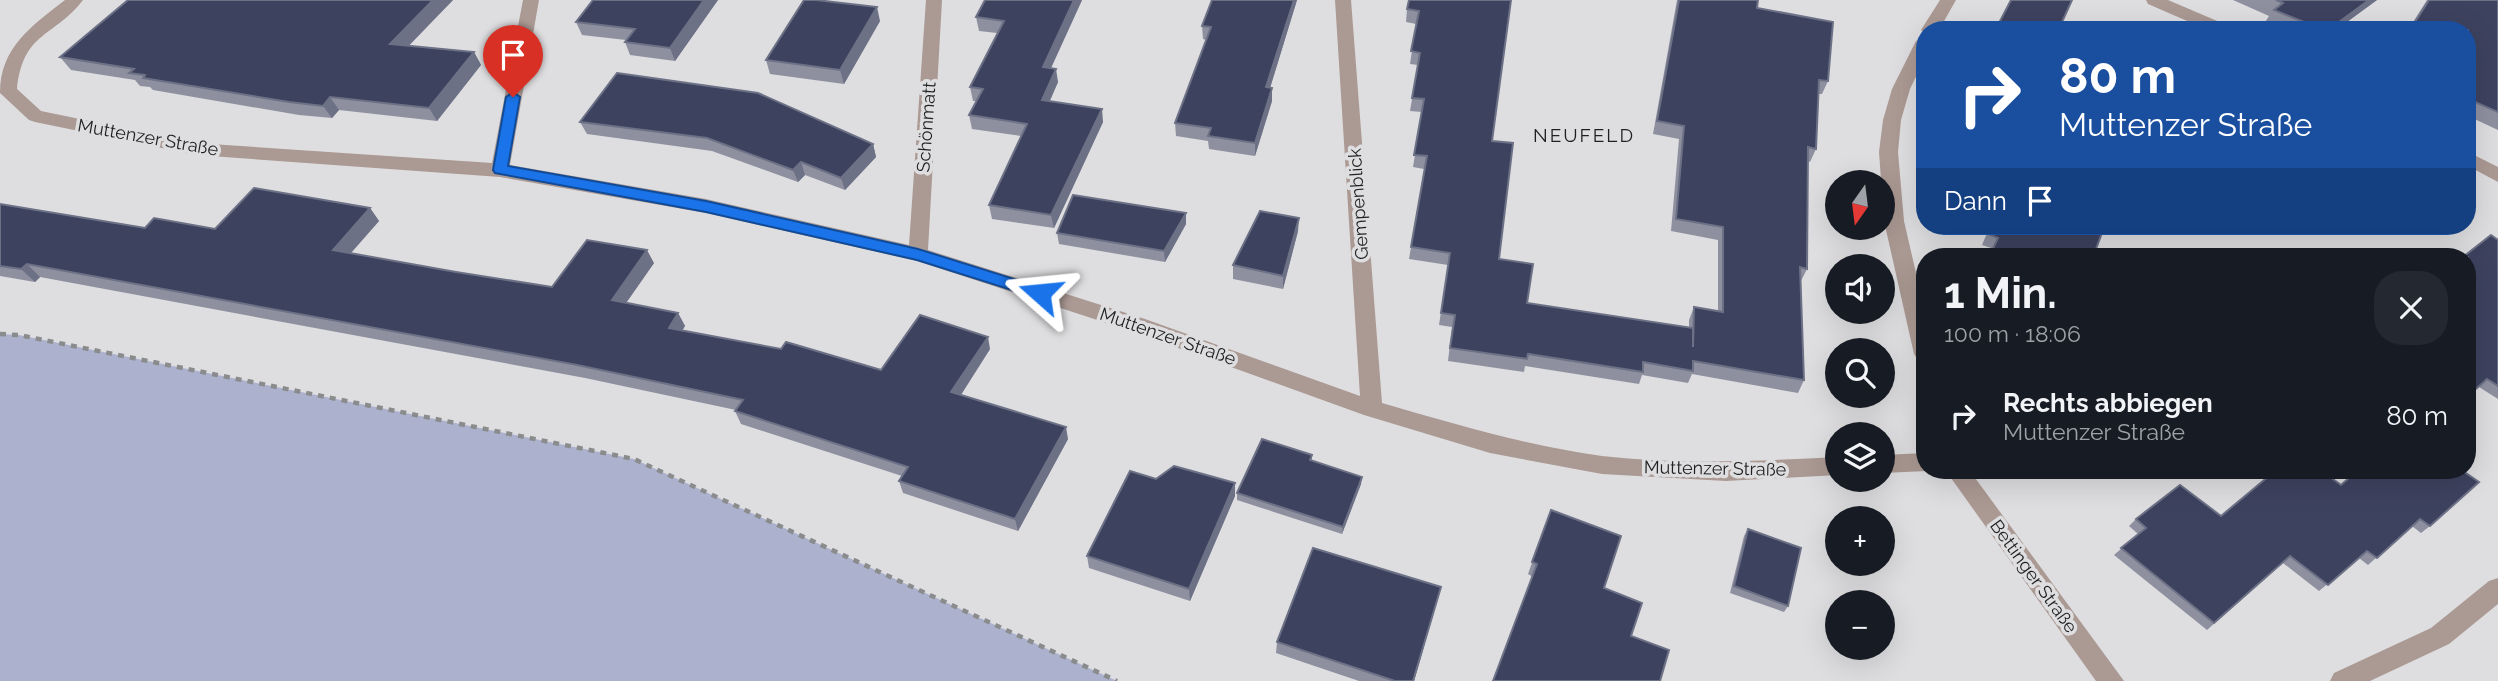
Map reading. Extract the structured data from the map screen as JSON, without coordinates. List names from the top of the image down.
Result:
{
  "streets": {
    "street": [
      "Schönmatt",
      "Muttenzer Straße",
      "Gempenblick",
      "Bettinger Straße"
    ]
  },
  "crossings": [
    ["Schönmatt", "Muttenzer Straße"],
    ["Muttenzer Straße", "Gempenblick"]
  ],
  "districts": ["NEUFELD"],
  "north": "bottom",
  "page": {
    "turn": ["80 m", "Muttenzer Straße"],
    "then": "Dann",
    "map_buttons": ["+", "−"],
    "heading": ["1 Min.", "100 m · 18:06"],
    "list": [
      {
        "name": "Rechts abbiegen",
        "note": "Muttenzer Straße",
        "value": "80 m"
      }
    ]
  }
}
